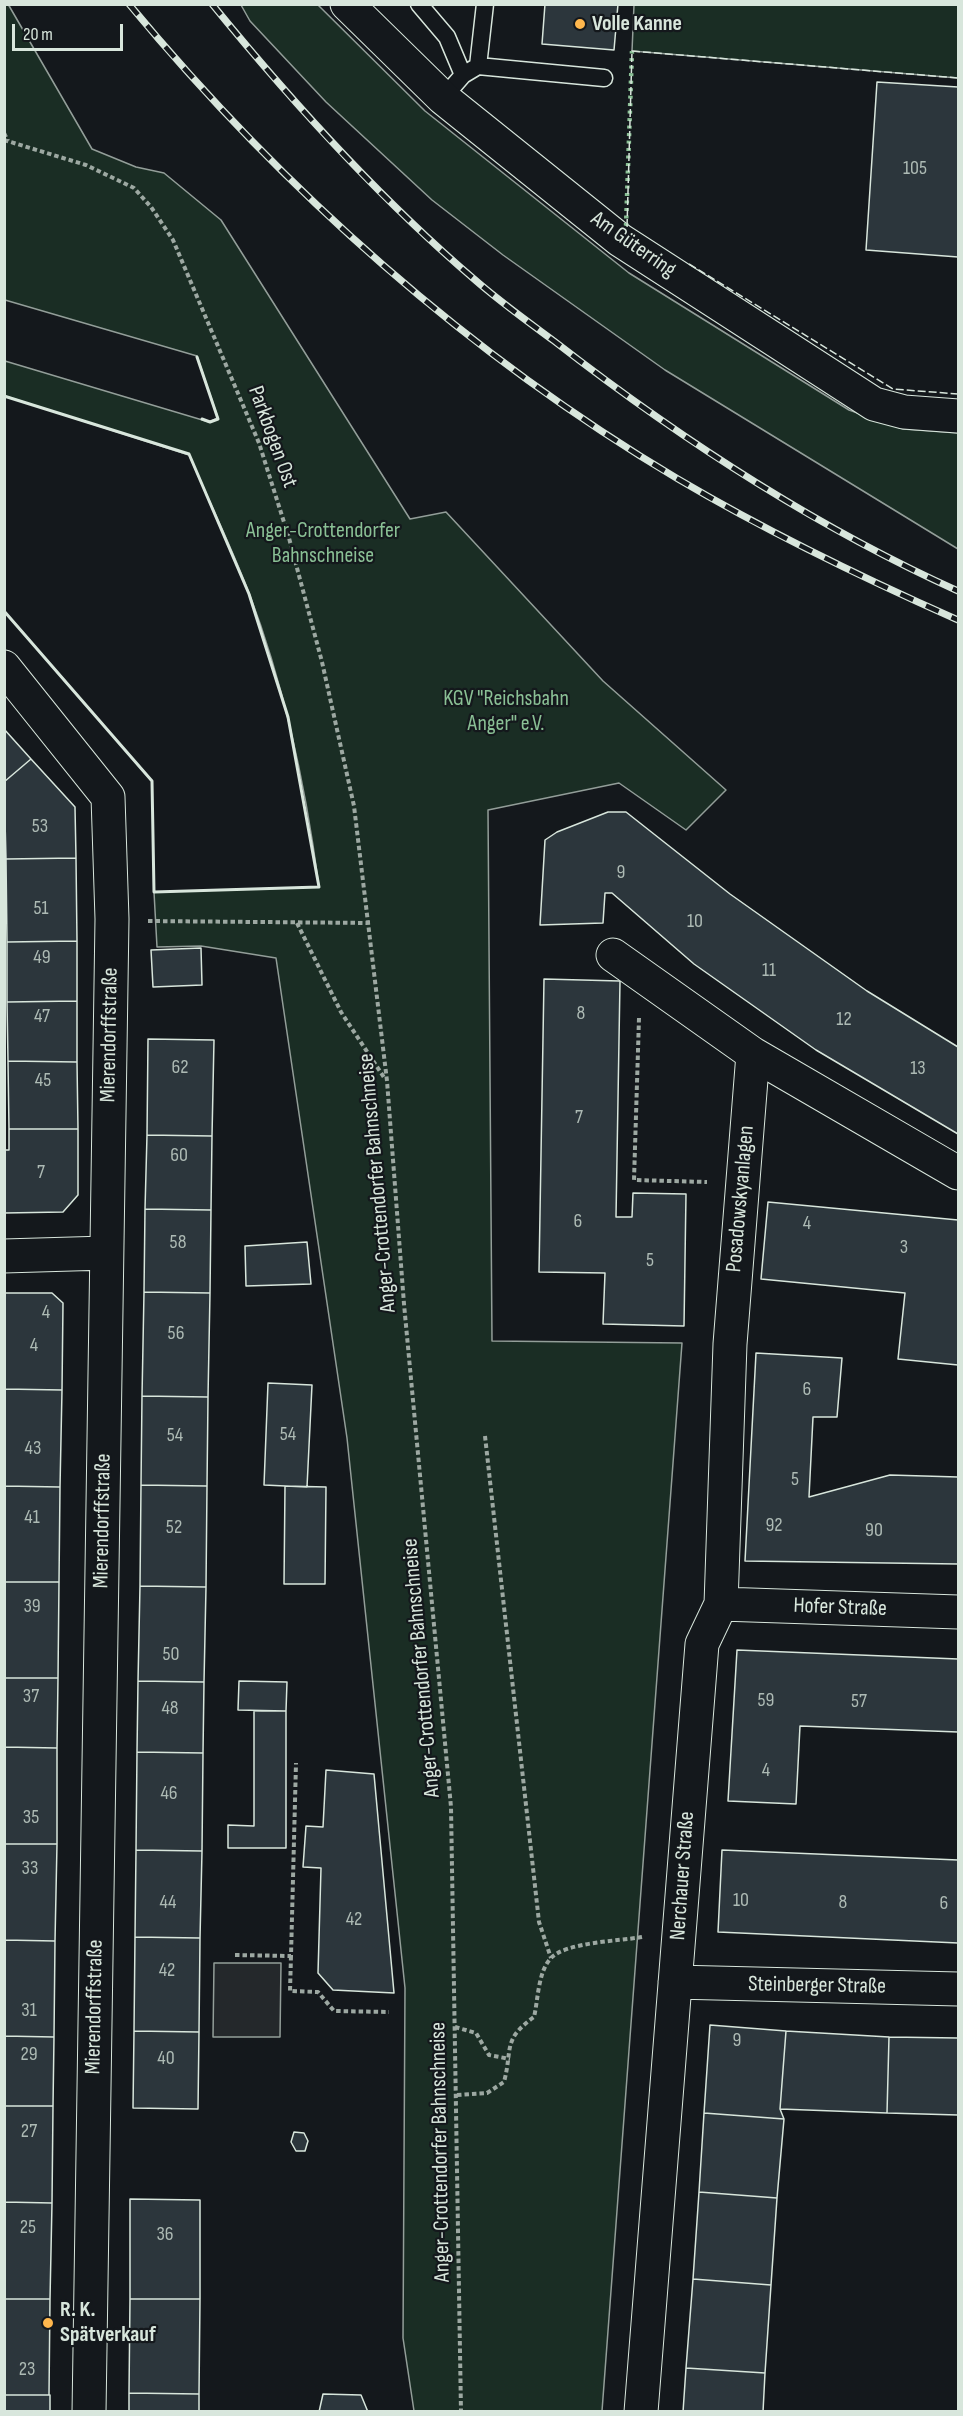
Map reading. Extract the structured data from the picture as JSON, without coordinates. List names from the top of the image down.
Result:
{
  "streets": {
    "street": [
      "Am Güterring",
      "Mierendorffstraße",
      "Posadowskyanlagen",
      "Hofer Straße",
      "Nerchauer Straße",
      "Steinberger Straße"
    ],
    "path": ["Parkbogen Ost", "Anger-Crottendorfer Bahnschneise"]
  },
  "crossings": [
    ["Parkbogen Ost", "Anger-Crottendorfer Bahnschneise"],
    ["Posadowskyanlagen", "Nerchauer Straße"],
    ["Hofer Straße", "Nerchauer Straße"],
    ["Nerchauer Straße", "Steinberger Straße"]
  ],
  "parks": ["Anger-Crottendorfer Bahnschneise", "KGV \"Reichsbahn Anger\" e.V."],
  "places": ["Volle Kanne", "R. K. Spätverkauf"],
  "house_numbers": [
    "105",
    "53",
    "9",
    "51",
    "10",
    "49",
    "11",
    "8",
    "47",
    "12",
    "62",
    "13",
    "45",
    "7",
    "60",
    "7",
    "6",
    "4",
    "58",
    "3",
    "5",
    "4",
    "56",
    "4",
    "6",
    "54",
    "54",
    "43",
    "5",
    "41",
    "92",
    "52",
    "90",
    "39",
    "50",
    "37",
    "59",
    "57",
    "48",
    "4",
    "46",
    "35",
    "33",
    "10",
    "44",
    "8",
    "6",
    "42",
    "42",
    "31",
    "9",
    "29",
    "40",
    "27",
    "25",
    "36",
    "23"
  ],
  "scale_bar": "20 m"
}
